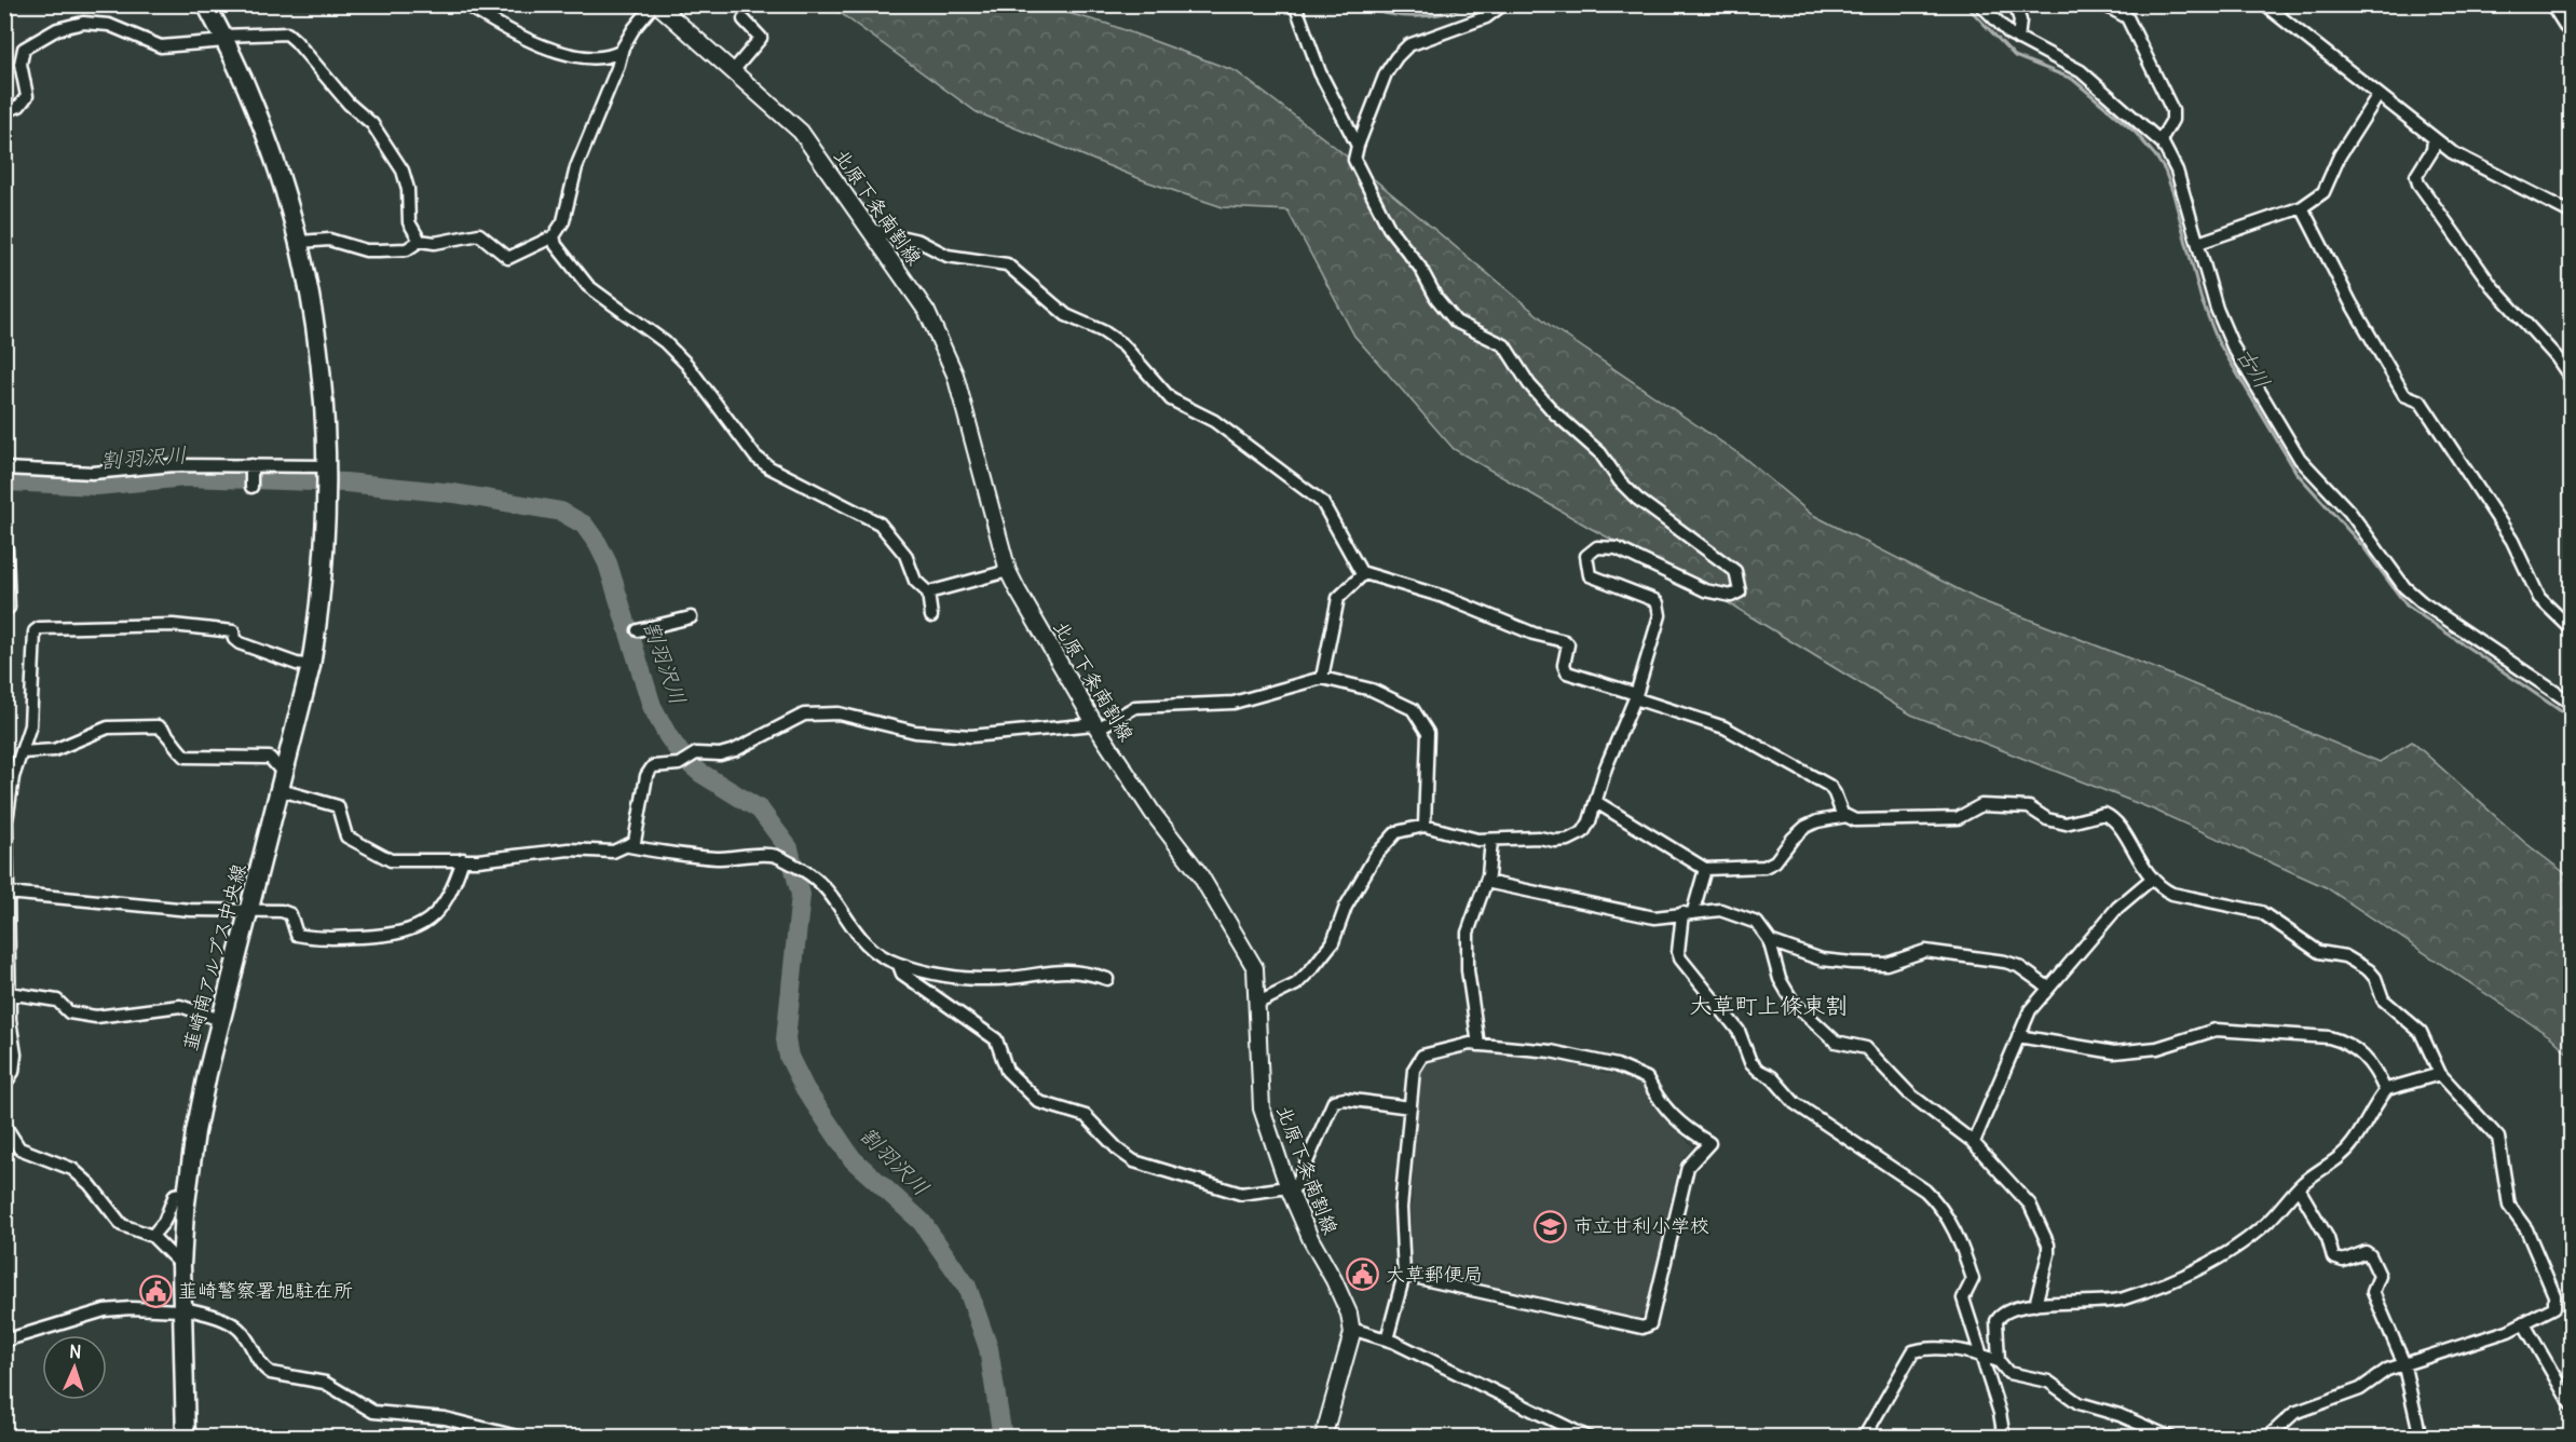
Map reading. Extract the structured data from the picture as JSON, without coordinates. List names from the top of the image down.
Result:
{
  "streets": {
    "main road": ["北原下条南割線", "韮崎南アルプス中央線"]
  },
  "districts": ["大草町上條東割"],
  "water": ["古川", "割羽沢川"],
  "places": {
    "school or university": ["市立甘利小学校"],
    "public building": ["大草郵便局", "韮崎警察署旭駐在所"]
  },
  "north": "top"
}
